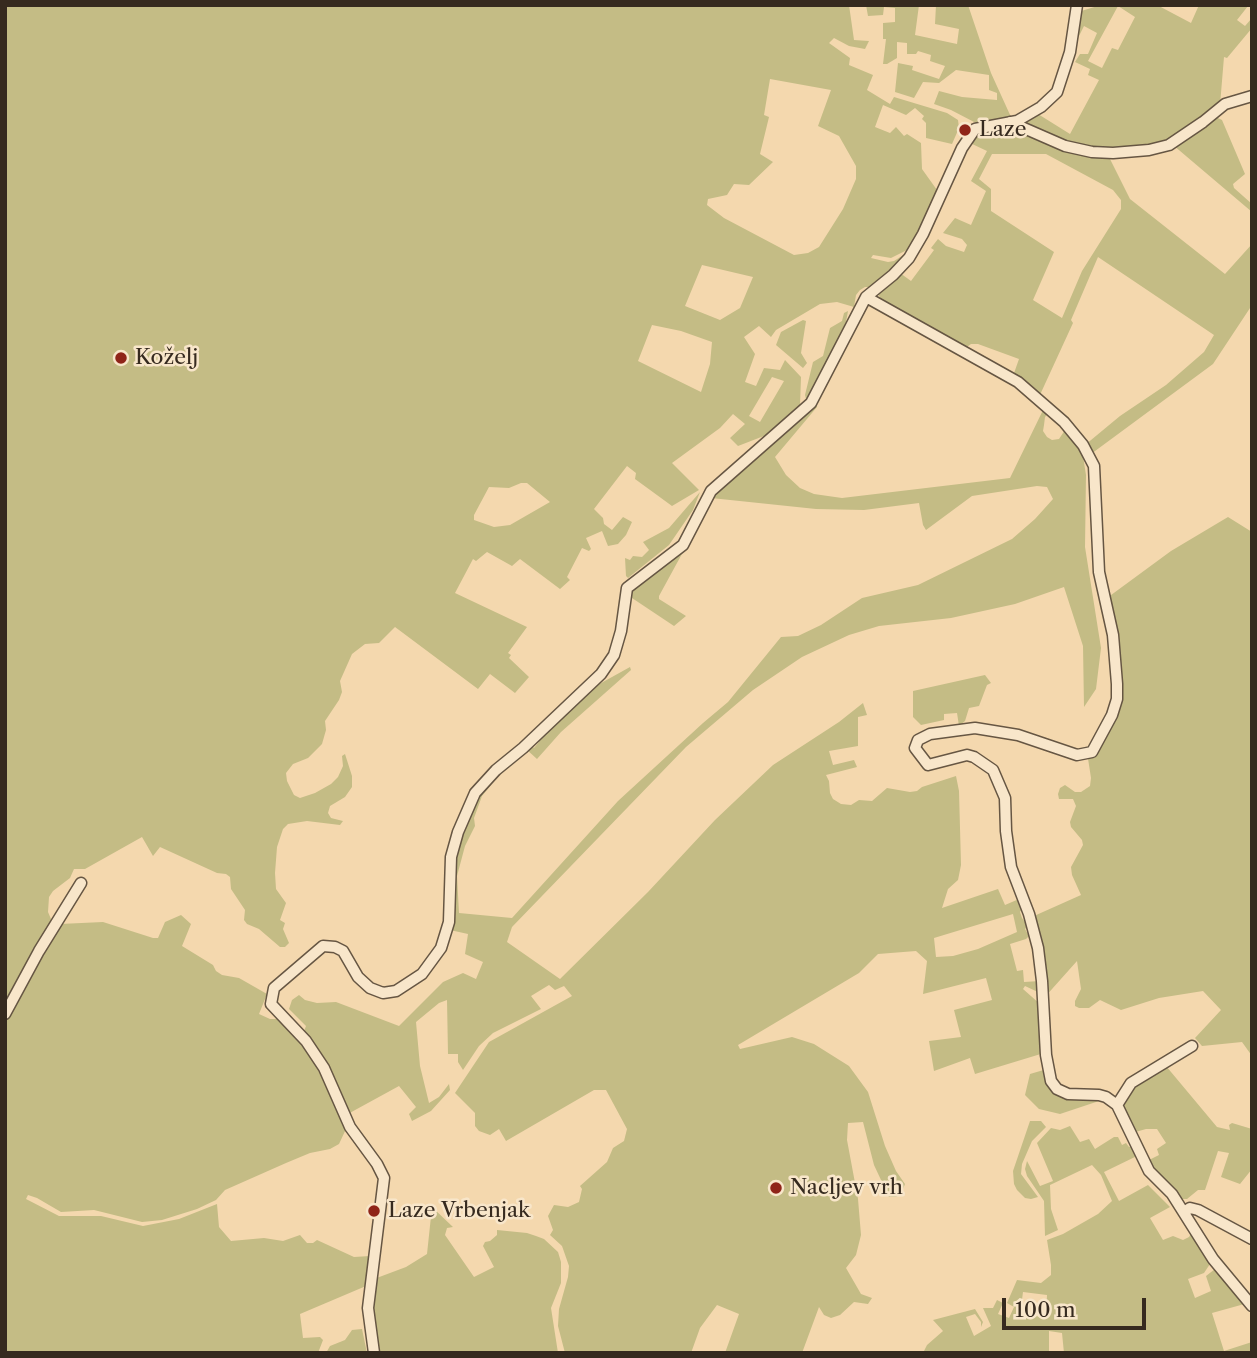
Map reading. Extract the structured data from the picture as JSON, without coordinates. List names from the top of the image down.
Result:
{
  "places": [
    "Laze",
    "Koželj",
    "Nacljev vrh",
    "Laze Vrbenjak"
  ],
  "scale_bar": "100 m"
}
